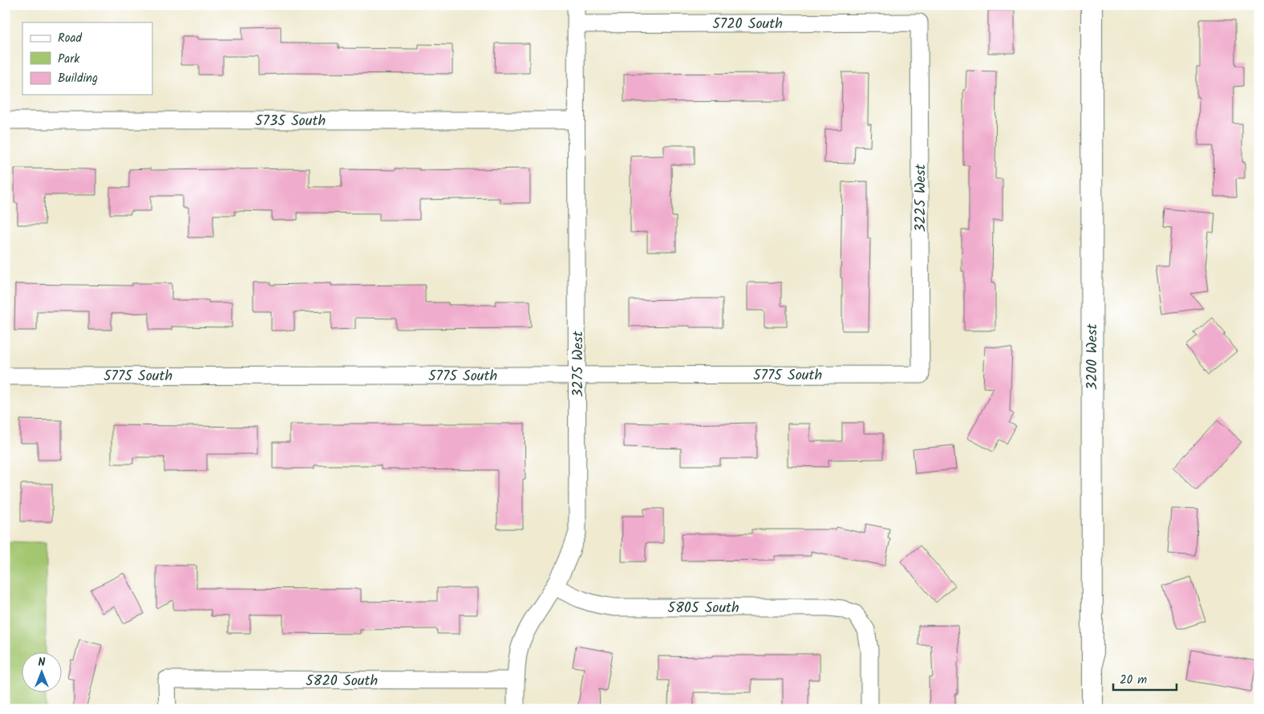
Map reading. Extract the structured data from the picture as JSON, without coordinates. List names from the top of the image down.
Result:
{
  "streets": {
    "street": [
      "5720 South",
      "5735 South",
      "3225 West",
      "3200 West",
      "3275 West",
      "5775 South",
      "5805 South",
      "5820 South"
    ]
  },
  "crossings": [
    ["5720 South", "3225 West"],
    ["5720 South", "3275 West"],
    ["5735 South", "3275 West"],
    ["3225 West", "5775 South"],
    ["3275 West", "5775 South"],
    ["3275 West", "5805 South"],
    ["3275 West", "5820 South"]
  ],
  "legend": ["Road", "Park", "Building"],
  "scale_bar": "20 m",
  "north": "top"
}
